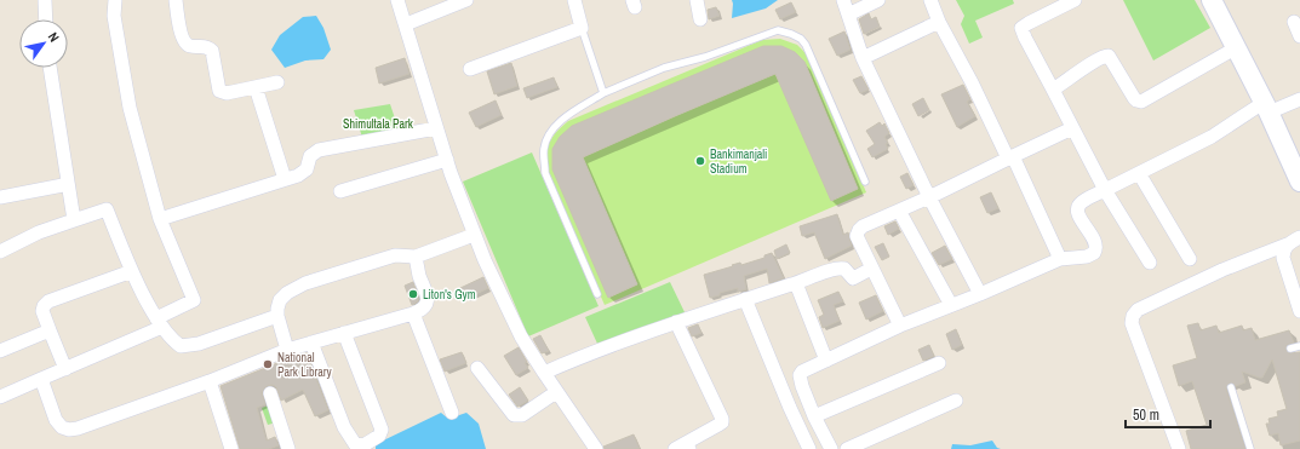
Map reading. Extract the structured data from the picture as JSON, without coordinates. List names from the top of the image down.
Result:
{
  "parks": ["Shimultala Park"],
  "places": ["Bankimanjali Stadium", "Liton's Gym", "National Park Library"],
  "scale_bar": "50 m",
  "north": "top right"
}
